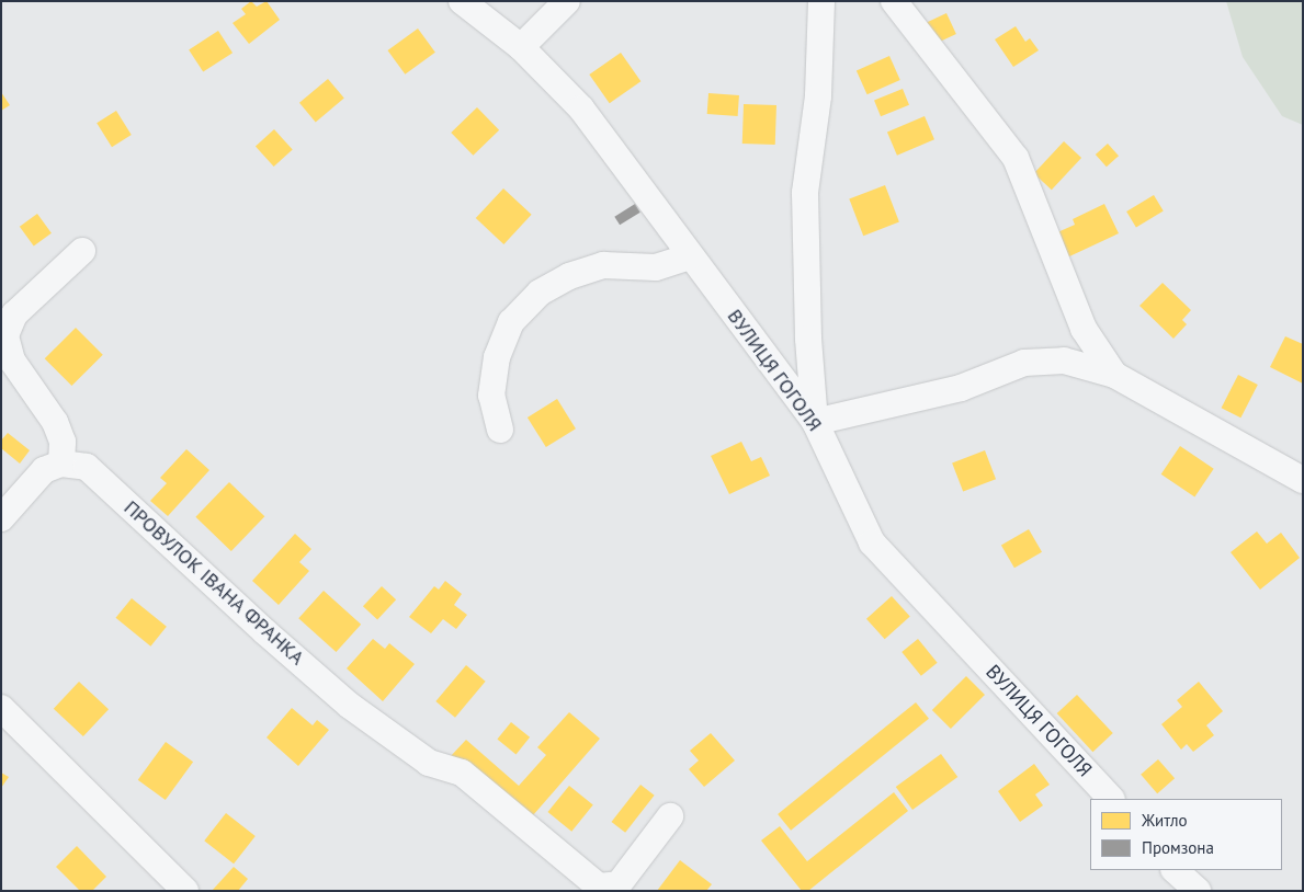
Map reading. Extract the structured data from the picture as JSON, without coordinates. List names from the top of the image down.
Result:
{
  "streets": {
    "street": ["ВУЛИЦЯ ГОГОЛЯ", "ПРОВУЛОК ІВАНА ФРАНКА"]
  },
  "legend": ["Житло", "Промзона"]
}
